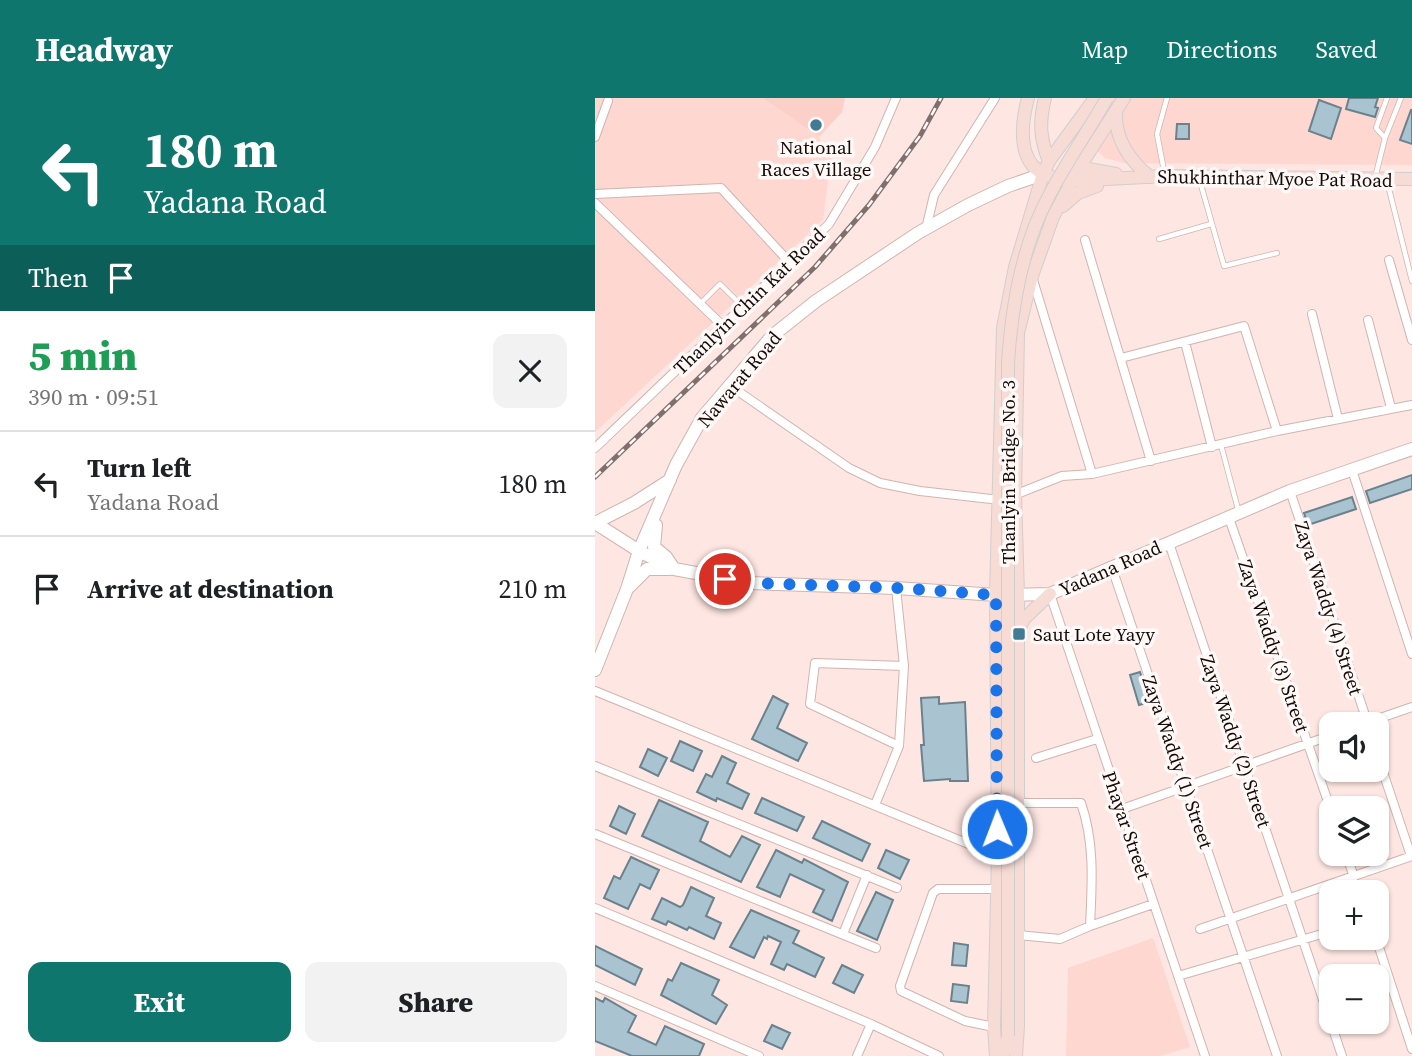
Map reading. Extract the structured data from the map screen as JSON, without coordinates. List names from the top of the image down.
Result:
{
  "streets": {
    "main road": [
      "Shukhinthar Myoe Pat Road",
      "Nawarat Road",
      "Thanlyin Bridge No. 3",
      "Yadana Road"
    ],
    "street": [
      "Thanlyin Chin Kat Road",
      "Zaya Waddy (4) Street",
      "Zaya Waddy (3) Street",
      "Zaya Waddy (2) Street",
      "Zaya Waddy (1) Street",
      "Phayar Street"
    ]
  },
  "crossings": [
    ["Nawarat Road", "Yadana Road"],
    ["Yadana Road", "Zaya Waddy (4) Street"],
    ["Yadana Road", "Zaya Waddy (3) Street"],
    ["Yadana Road", "Zaya Waddy (2) Street"],
    ["Yadana Road", "Zaya Waddy (1) Street"],
    ["Yadana Road", "Phayar Street"]
  ],
  "places": {
    "other": ["National Races Village"],
    "transit": ["Saut Lote Yayy"]
  },
  "page": {
    "header": "Headway",
    "nav": ["Map", "Directions", "Saved"],
    "turn": ["180 m", "Yadana Road"],
    "then": "Then",
    "heading": ["5 min", "390 m · 09:51"],
    "list": [
      {
        "name": "Turn left",
        "note": "Yadana Road",
        "value": "180 m"
      },
      {
        "name": "Arrive at destination",
        "value": "210 m"
      }
    ],
    "map_buttons": ["+", "−"],
    "buttons": ["Exit", "Share"]
  }
}
